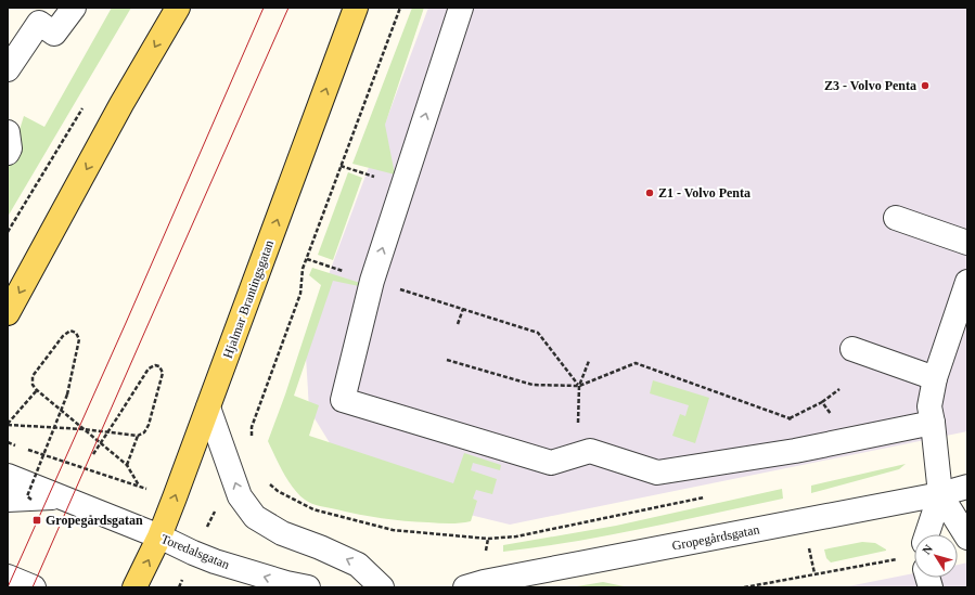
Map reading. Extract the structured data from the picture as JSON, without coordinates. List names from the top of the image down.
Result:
{
  "streets": {
    "main road": ["Hjalmar Brantingsgatan"],
    "street": ["Gropegårdsgatan", "Toredalsgatan"]
  },
  "crossings": [
    ["Hjalmar Brantingsgatan", "Toredalsgatan"]
  ],
  "one_way": ["Toredalsgatan"],
  "places": {
    "other": ["Z3 - Volvo Penta", "Z1 - Volvo Penta"],
    "transit": ["Gropegårdsgatan"]
  },
  "north": "top left"
}
